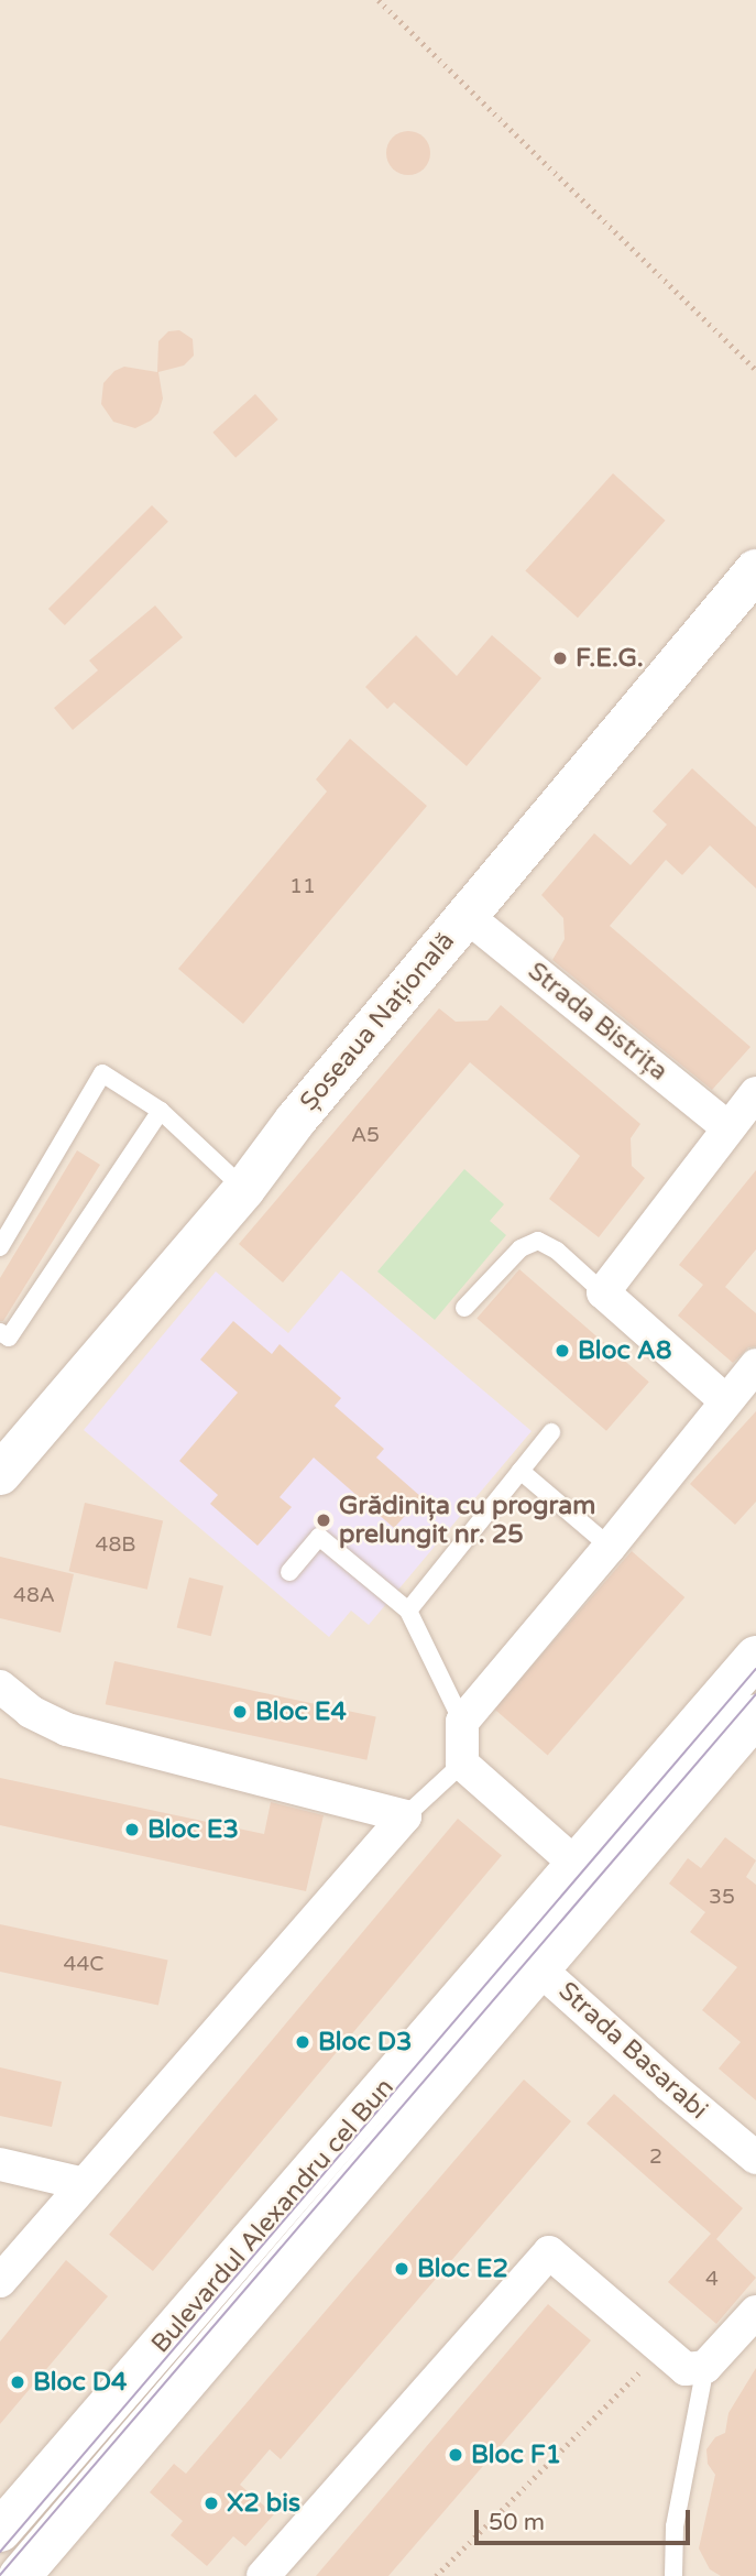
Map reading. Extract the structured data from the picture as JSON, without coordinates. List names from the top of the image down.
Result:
{
  "streets": {
    "main road": ["Șoseaua Națională", "Bulevardul Alexandru cel Bun"],
    "street": ["Strada Bistrița", "Strada Basarabi"]
  },
  "crossings": [
    ["Șoseaua Națională", "Strada Bistrița"],
    ["Strada Basarabi", "Bulevardul Alexandru cel Bun"]
  ],
  "places": [
    "F.E.G.",
    "Bloc A8",
    "Grădinița cu program prelungit nr. 25",
    "Bloc E4",
    "Bloc E3",
    "Bloc D3",
    "Bloc E2",
    "Bloc D4",
    "Bloc F1",
    "X2 bis"
  ],
  "house_numbers": [
    "11",
    "A5",
    "48B",
    "48A",
    "35",
    "44C",
    "2",
    "4"
  ],
  "scale_bar": "50 m"
}
